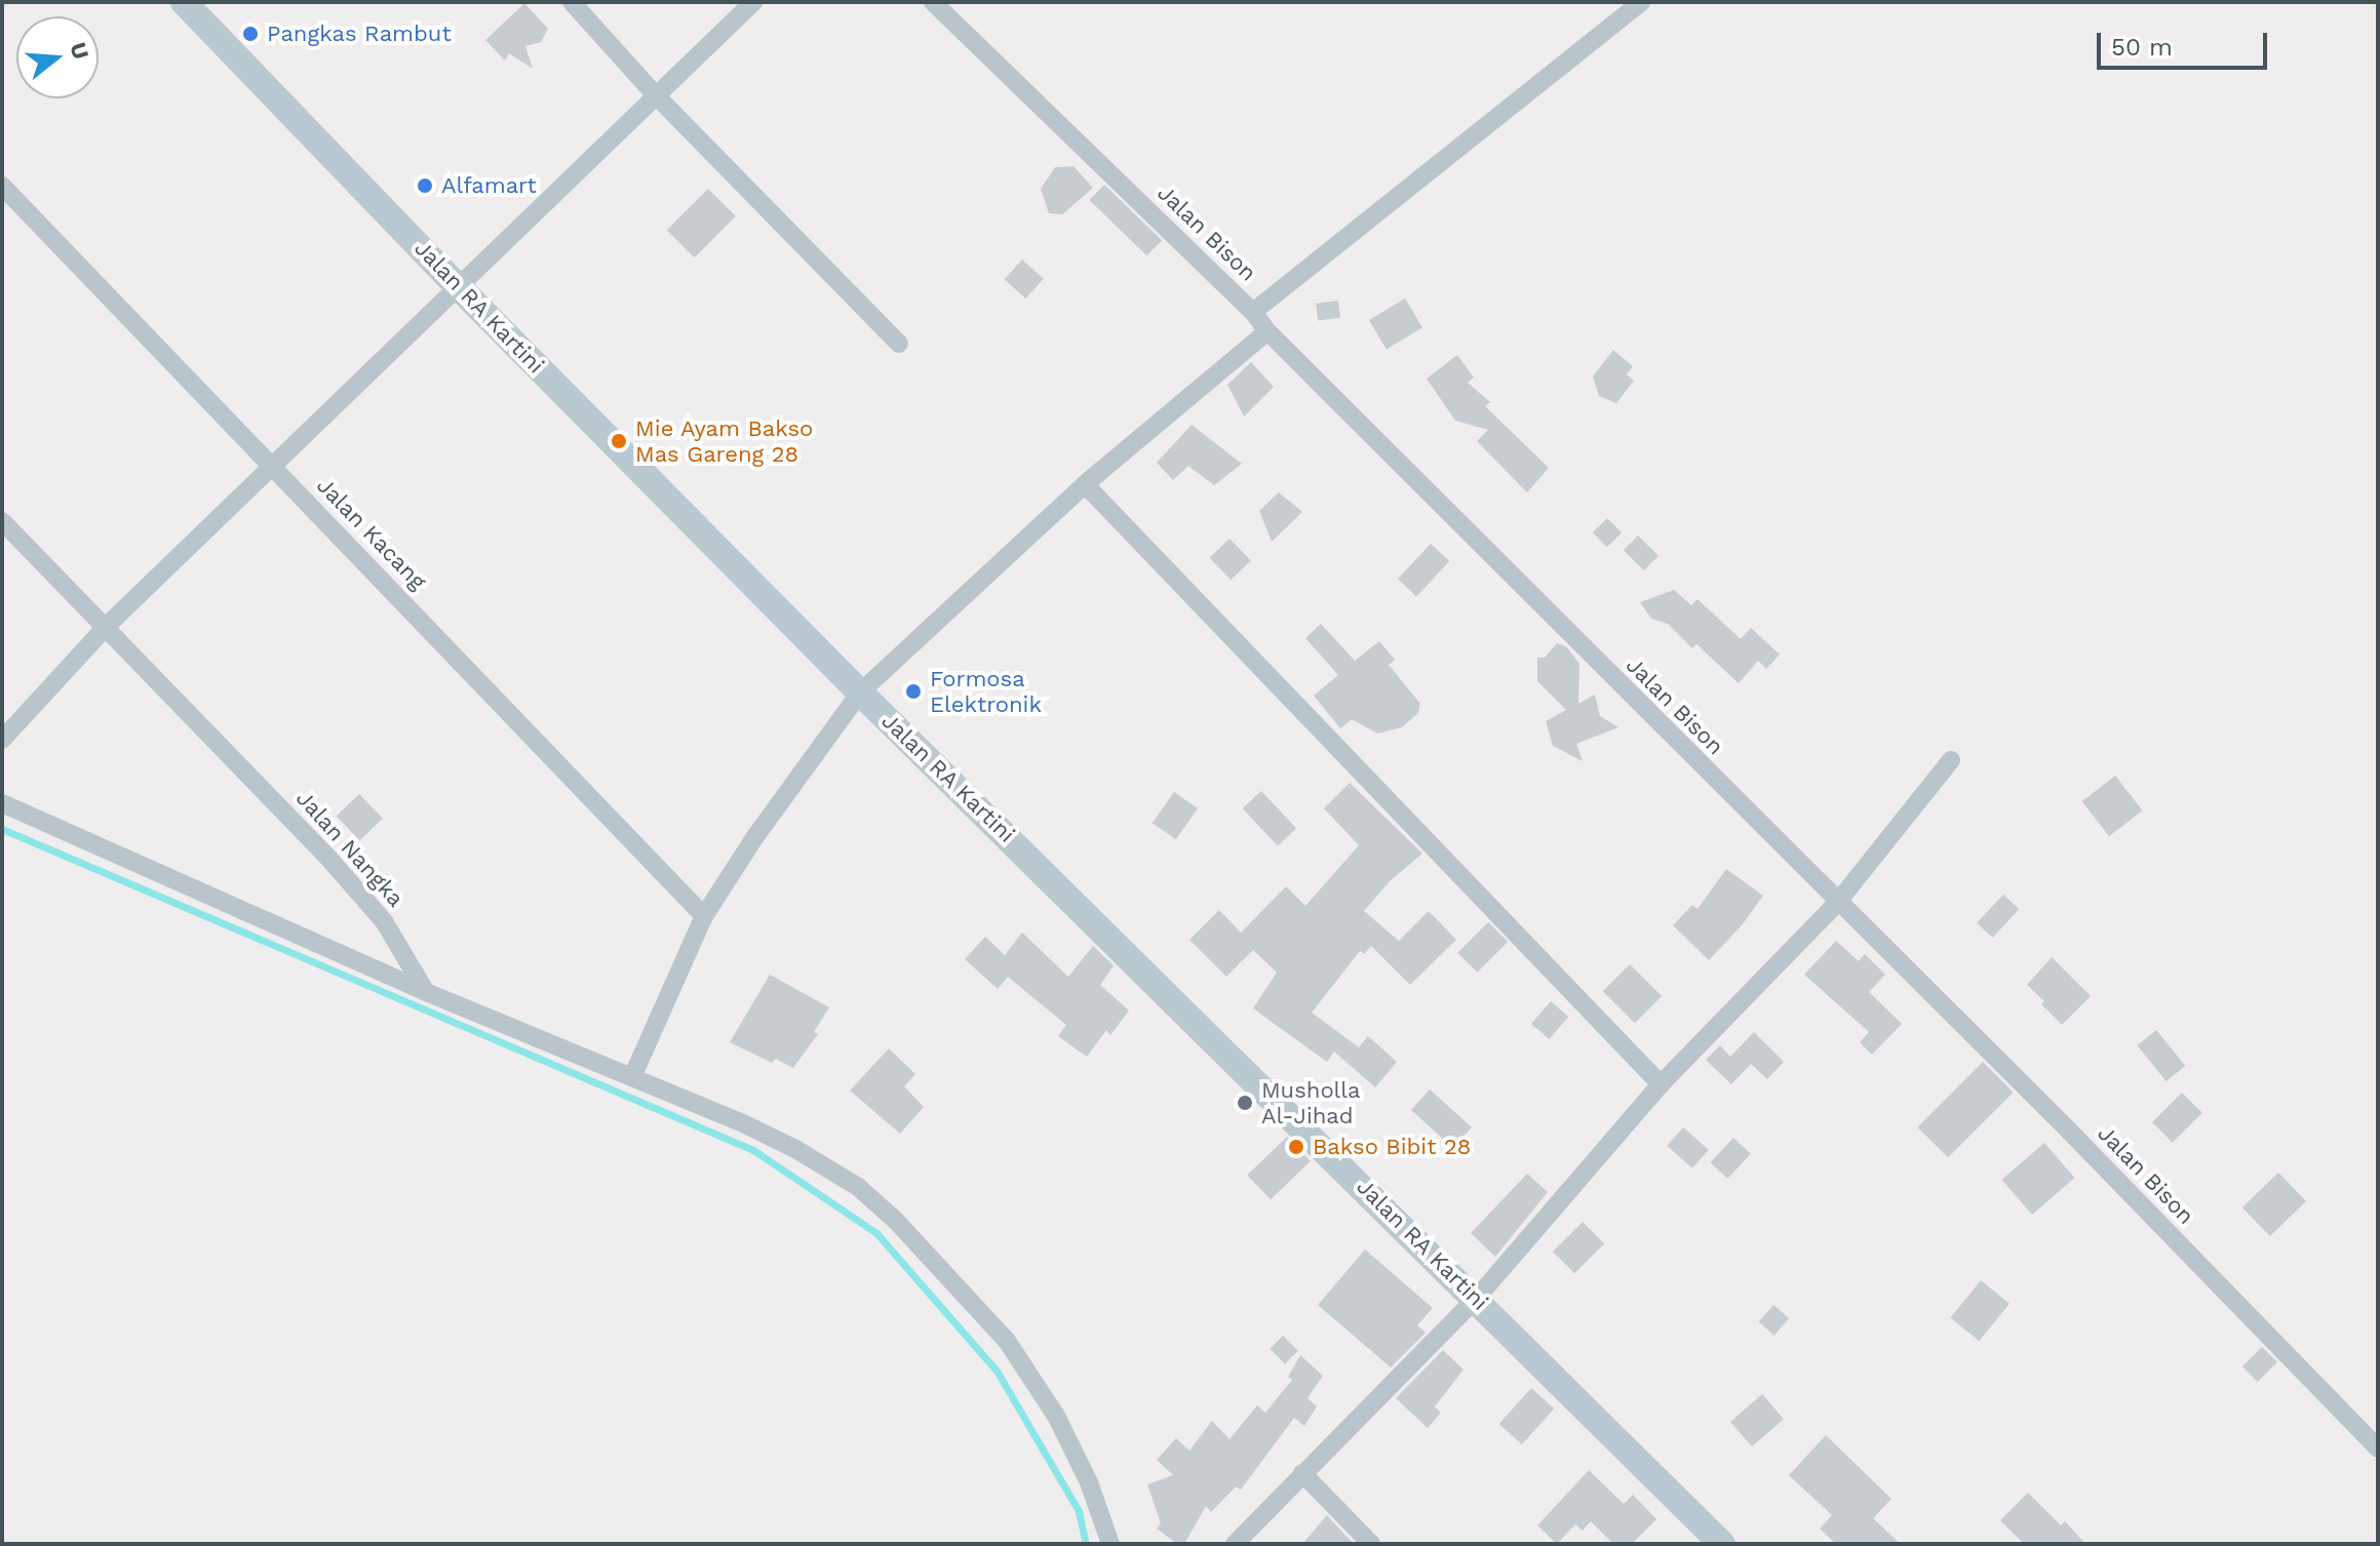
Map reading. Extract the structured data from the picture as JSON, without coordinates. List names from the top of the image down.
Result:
{
  "streets": {
    "main road": ["Jalan RA Kartini"],
    "street": ["Jalan Bison", "Jalan Kacang", "Jalan Nangka"]
  },
  "places": [
    "Pangkas Rambut",
    "Alfamart",
    "Mie Ayam Bakso Mas Gareng 28",
    "Formosa Elektronik",
    "Musholla Al-Jihad",
    "Bakso Bibit 28"
  ],
  "scale_bar": "50 m",
  "north": "right"
}
